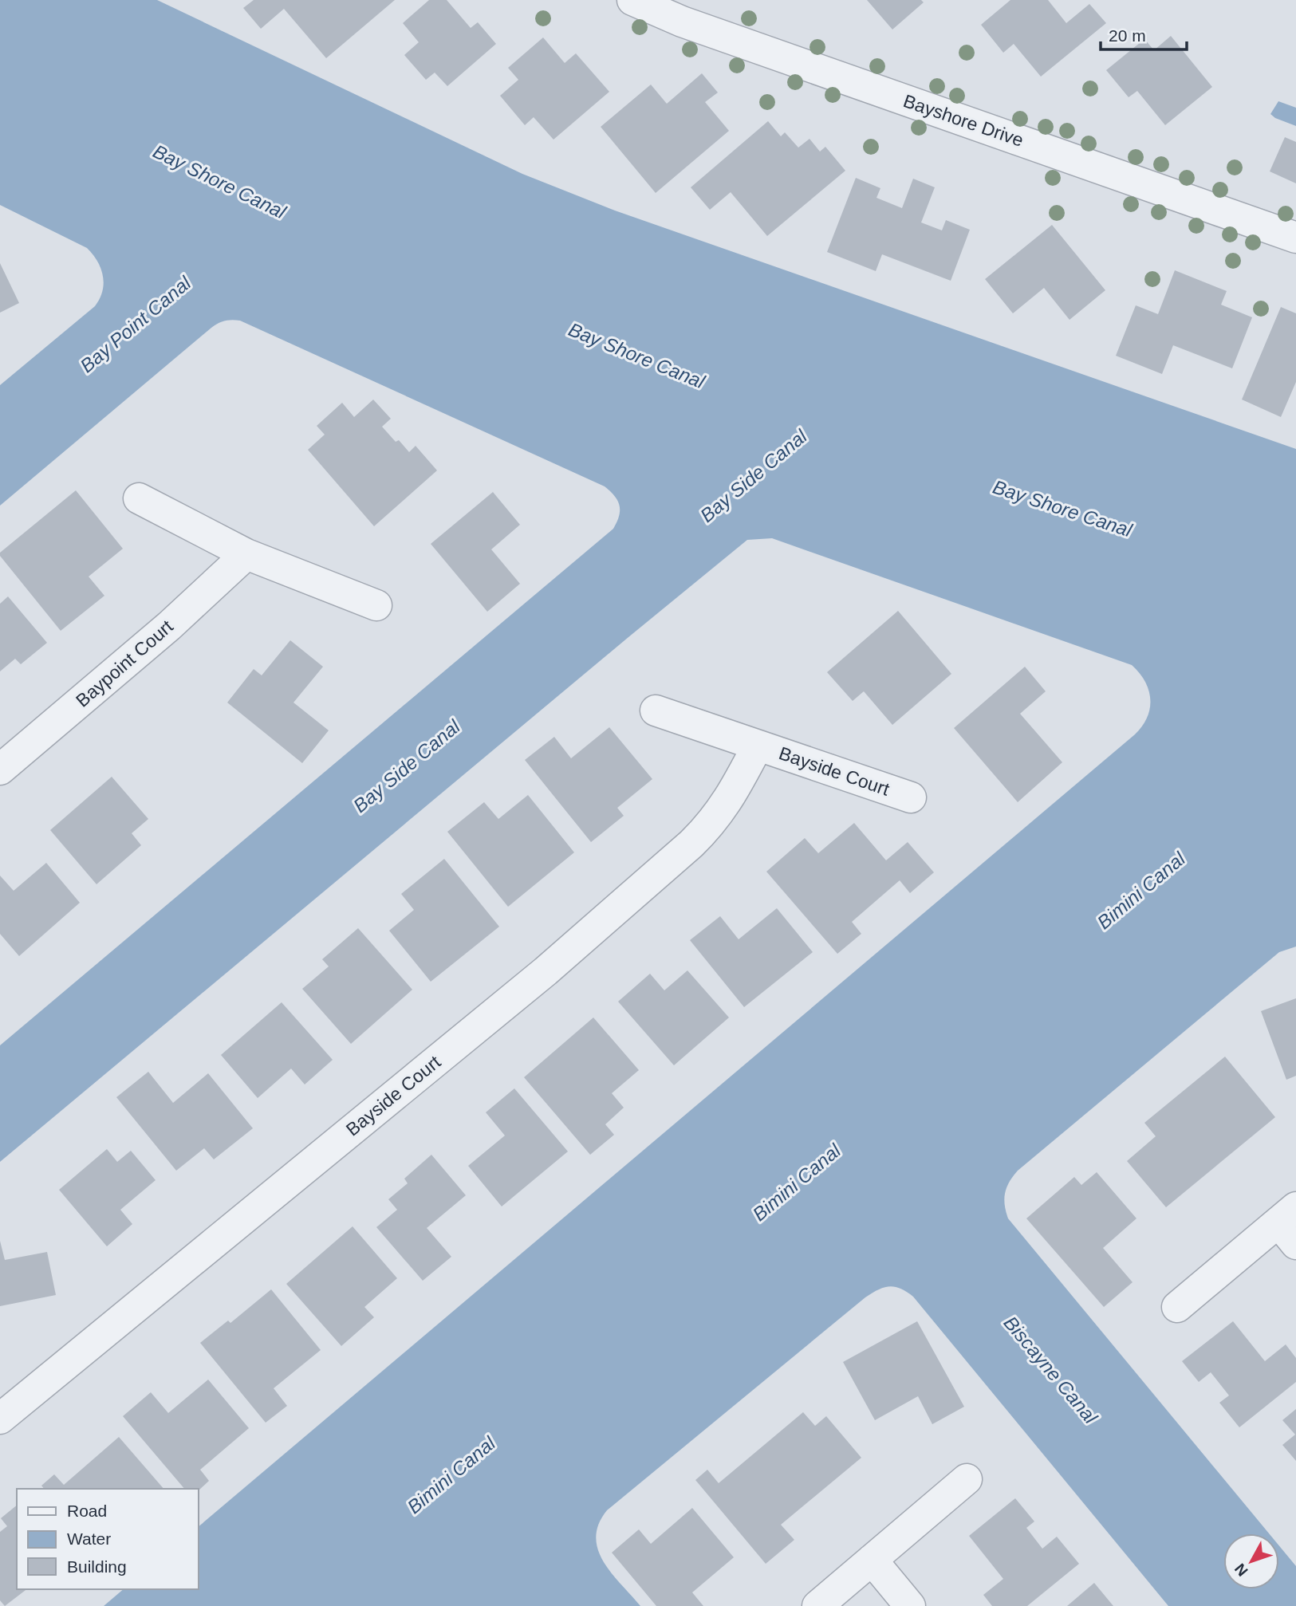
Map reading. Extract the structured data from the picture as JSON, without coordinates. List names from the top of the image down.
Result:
{
  "streets": {
    "street": ["Bayshore Drive", "Baypoint Court", "Bayside Court"]
  },
  "water": [
    "Bay Shore Canal",
    "Bay Point Canal",
    "Bay Side Canal",
    "Bimini Canal",
    "Biscayne Canal"
  ],
  "legend": ["Road", "Water", "Building"],
  "scale_bar": "20 m",
  "north": "bottom left"
}
